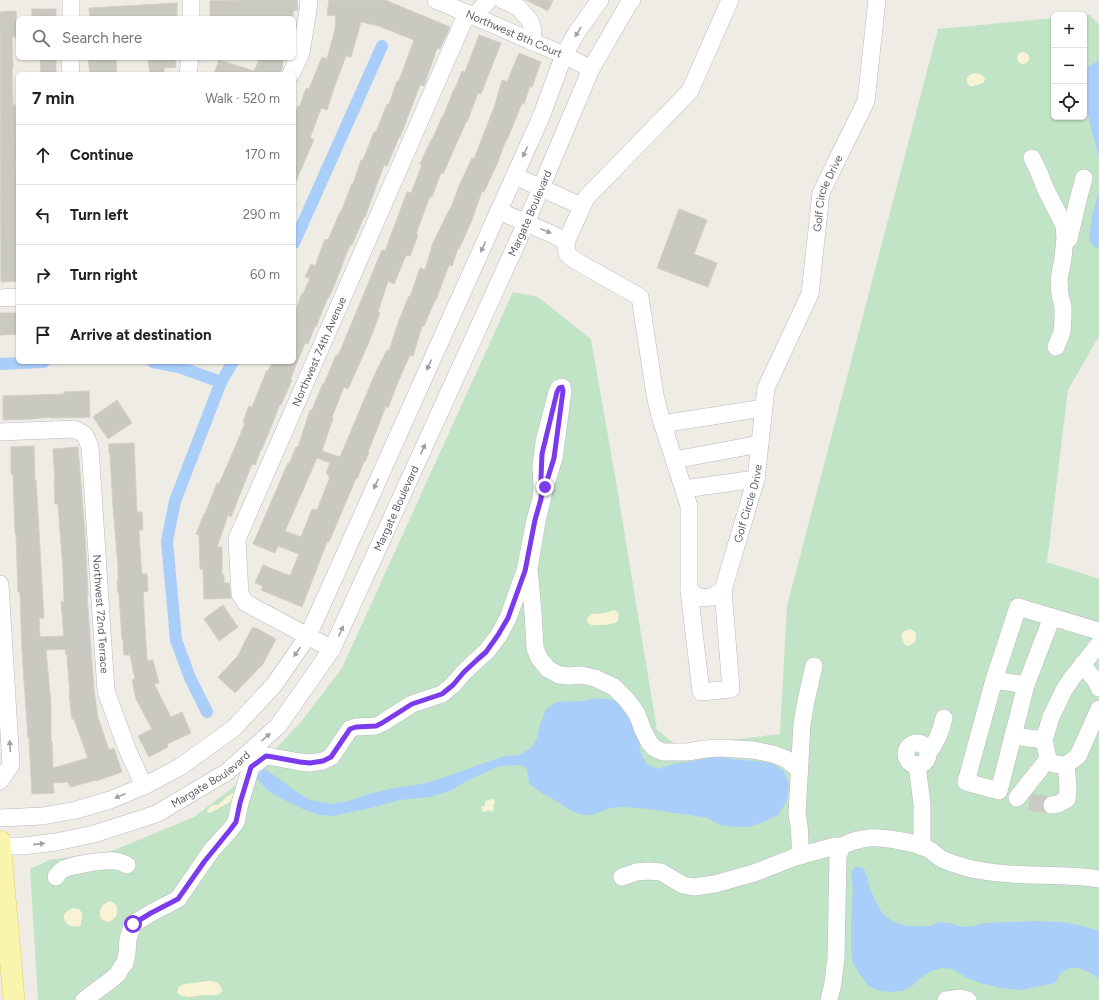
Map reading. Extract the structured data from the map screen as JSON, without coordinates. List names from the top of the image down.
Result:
{
  "streets": {
    "street": [
      "Northwest 8th Court",
      "Golf Circle Drive",
      "Margate Boulevard",
      "Northwest 74th Avenue",
      "Northwest 72nd Terrace"
    ]
  },
  "crossings": [
    ["Northwest 8th Court", "Margate Boulevard"],
    ["Northwest 8th Court", "Northwest 74th Avenue"],
    ["Margate Boulevard", "Northwest 74th Avenue"]
  ],
  "page": {
    "map_buttons": ["+", "−"],
    "search": "Search here",
    "heading": ["7 min", "Walk · 520 m"],
    "list": [
      ["Continue", "170 m"],
      ["Turn left", "290 m"],
      ["Turn right", "60 m"],
      "Arrive at destination"
    ]
  }
}
